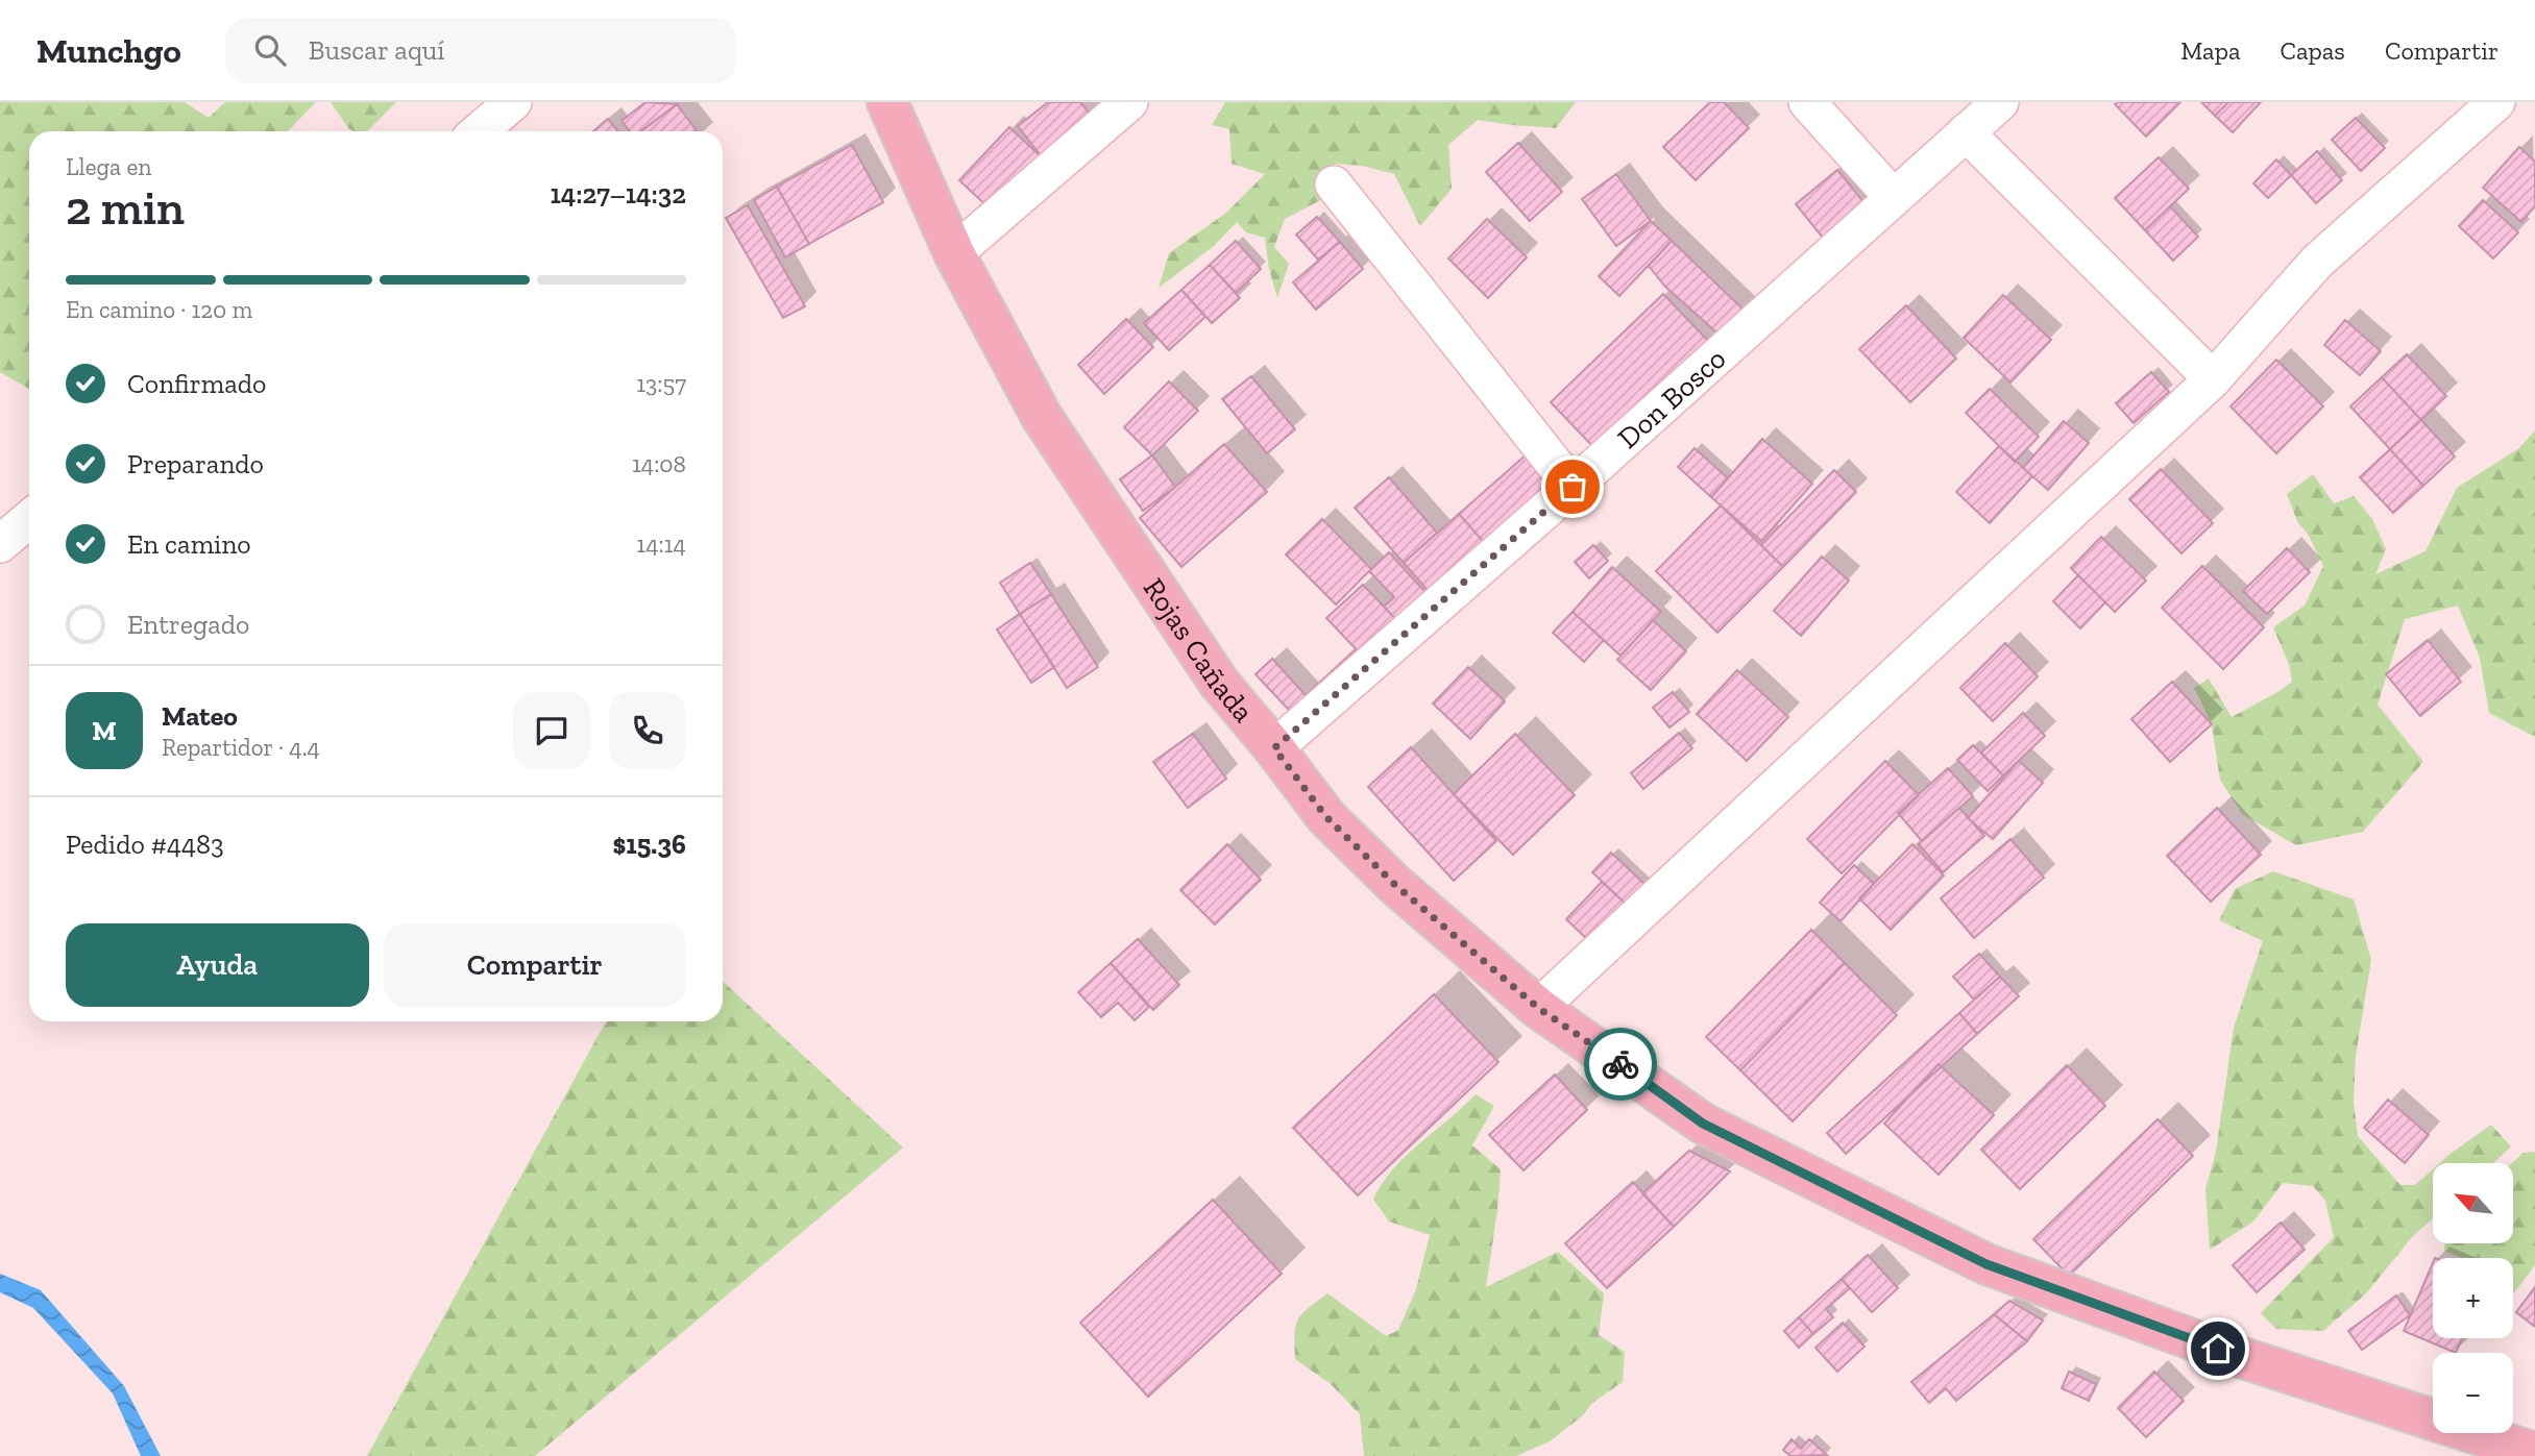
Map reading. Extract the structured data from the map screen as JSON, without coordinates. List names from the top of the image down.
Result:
{
  "streets": {
    "main road": ["Rojas Cañada"],
    "street": ["Don Bosco"]
  },
  "crossings": [
    ["Don Bosco", "Rojas Cañada"]
  ],
  "north": "top left",
  "page": {
    "header": "Munchgo",
    "search": "Buscar aquí",
    "nav": ["Mapa", "Capas", "Compartir"],
    "heading": ["2 min", "Llega en", "14:27–14:32"],
    "panel": [
      "Mateo",
      "Repartidor · 4.4",
      "Pedido #4483",
      "$15.36"
    ],
    "bar": "En camino · 120 m",
    "list": [
      ["Confirmado", "13:57"],
      ["Preparando", "14:08"],
      ["En camino", "14:14"],
      "Entregado"
    ],
    "round": "M",
    "buttons": ["Ayuda", "Compartir"],
    "map_buttons": ["+", "−"]
  }
}
